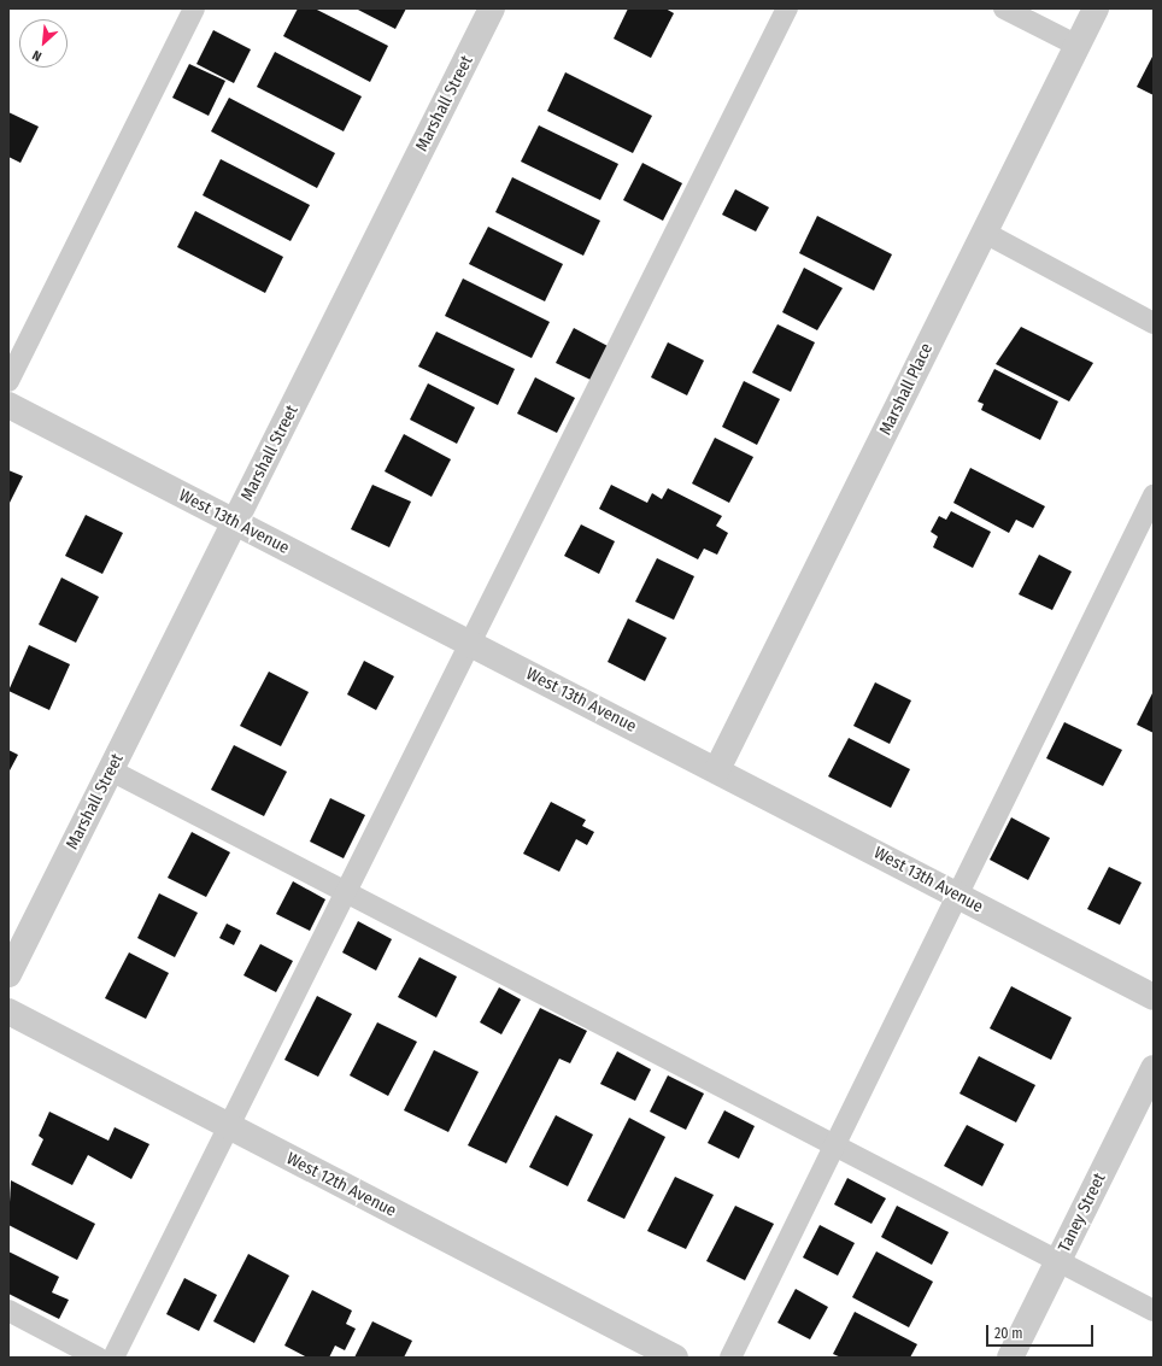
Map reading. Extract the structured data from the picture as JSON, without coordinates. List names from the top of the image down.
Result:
{
  "streets": {
    "street": [
      "Marshall Street",
      "Marshall Place",
      "West 13th Avenue",
      "West 12th Avenue",
      "Taney Street"
    ]
  },
  "crossings": [
    ["Marshall Street", "West 13th Avenue"],
    ["Marshall Place", "West 13th Avenue"]
  ],
  "scale_bar": "20 m",
  "north": "bottom left"
}
